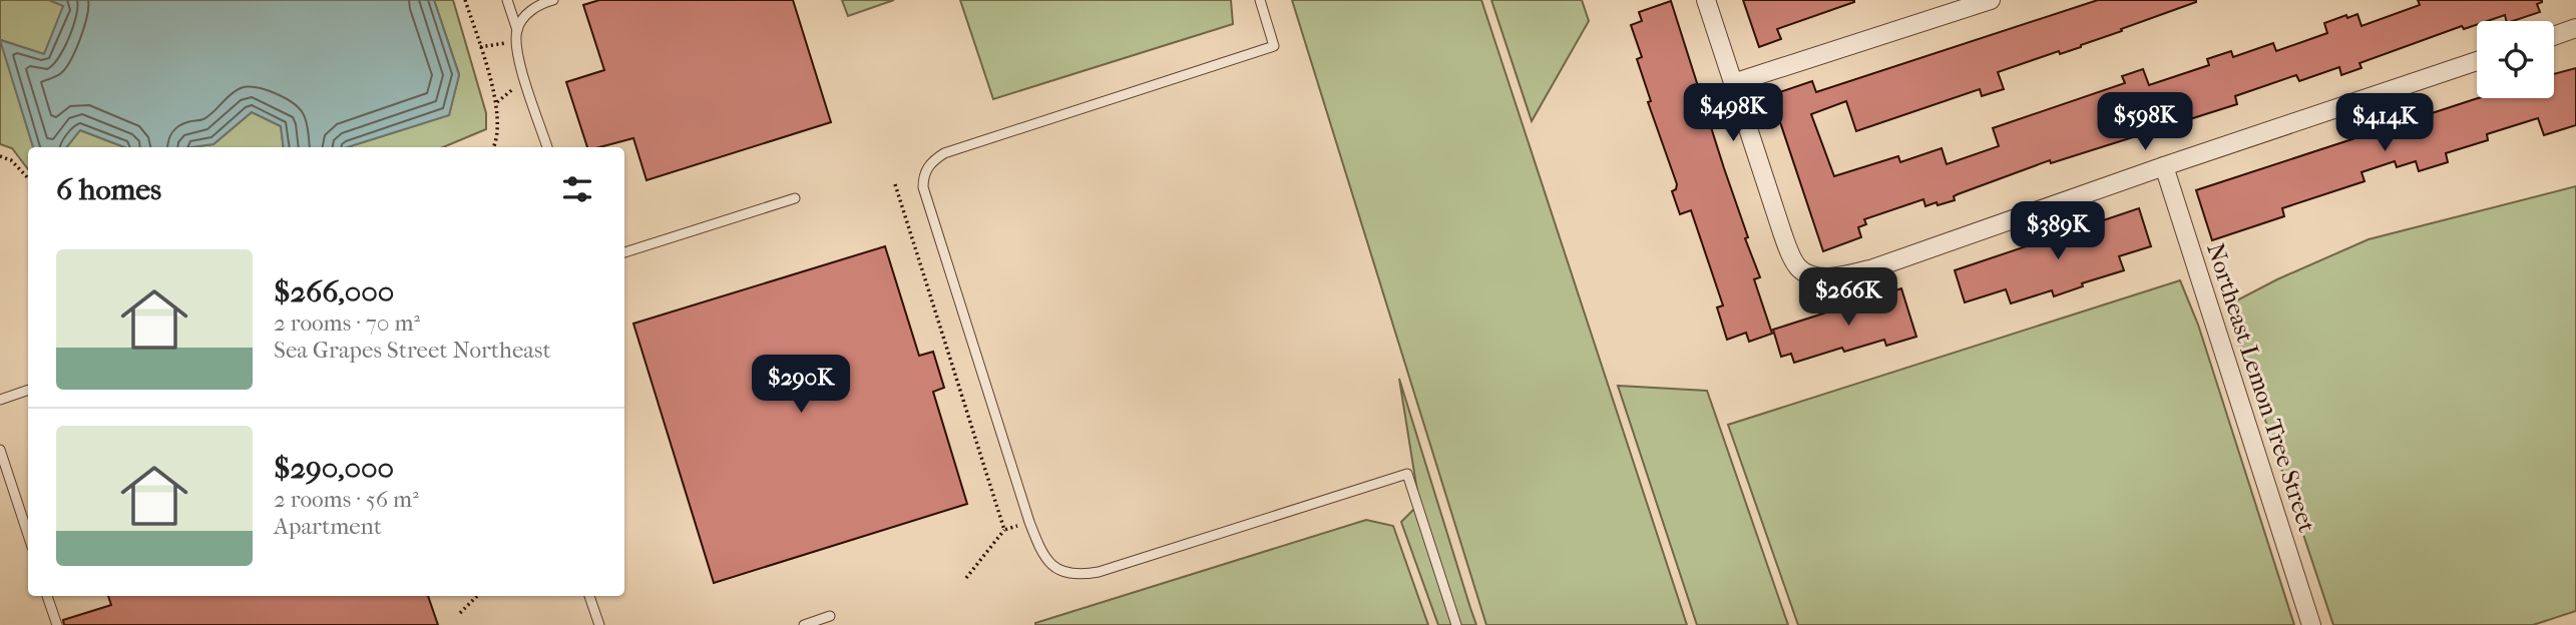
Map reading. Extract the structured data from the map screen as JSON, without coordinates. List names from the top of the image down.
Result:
{
  "streets": {
    "street": ["Northeast Lemon Tree Street"]
  },
  "page": {
    "price": [
      "$498K",
      "$598K",
      "$414K",
      "$389K",
      "$266K",
      "$290K"
    ],
    "heading": "6 homes",
    "list": [
      {
        "name": "$266,000",
        "note": "2 rooms · 70 m² · Sea Grapes Street Northeast"
      },
      {
        "name": "$290,000",
        "note": "2 rooms · 56 m² · Apartment"
      }
    ]
  }
}
